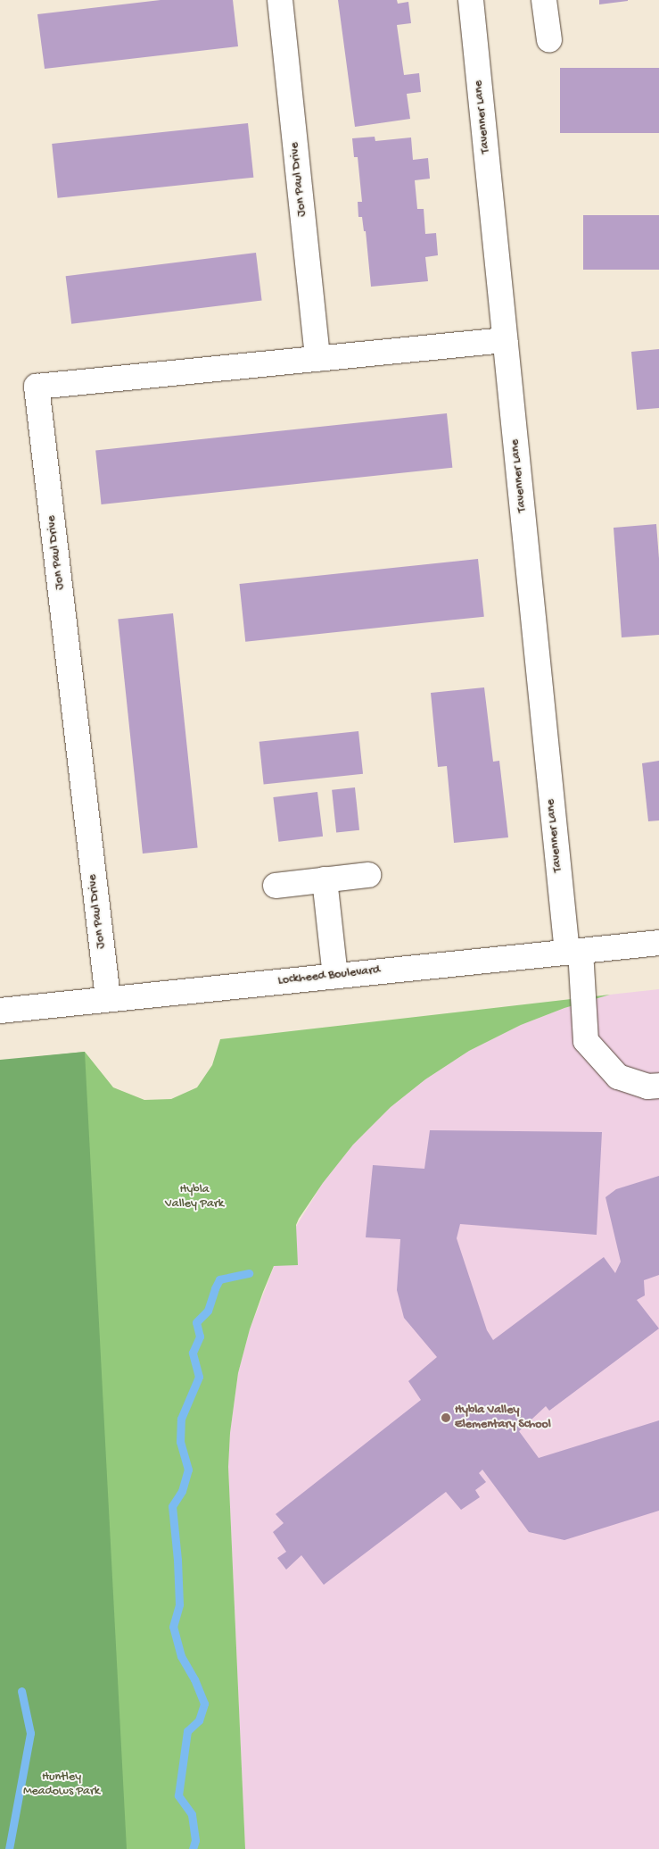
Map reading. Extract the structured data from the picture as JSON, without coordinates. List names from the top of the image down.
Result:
{
  "streets": {
    "street": ["Tavenner Lane", "Jon Paul Drive", "Lockheed Boulevard"]
  },
  "crossings": [
    ["Tavenner Lane", "Jon Paul Drive"],
    ["Tavenner Lane", "Lockheed Boulevard"],
    ["Jon Paul Drive", "Lockheed Boulevard"]
  ],
  "parks": ["Hybla Valley Park", "Huntley Meadows Park"],
  "places": ["Hybla Valley Elementary School"]
}
